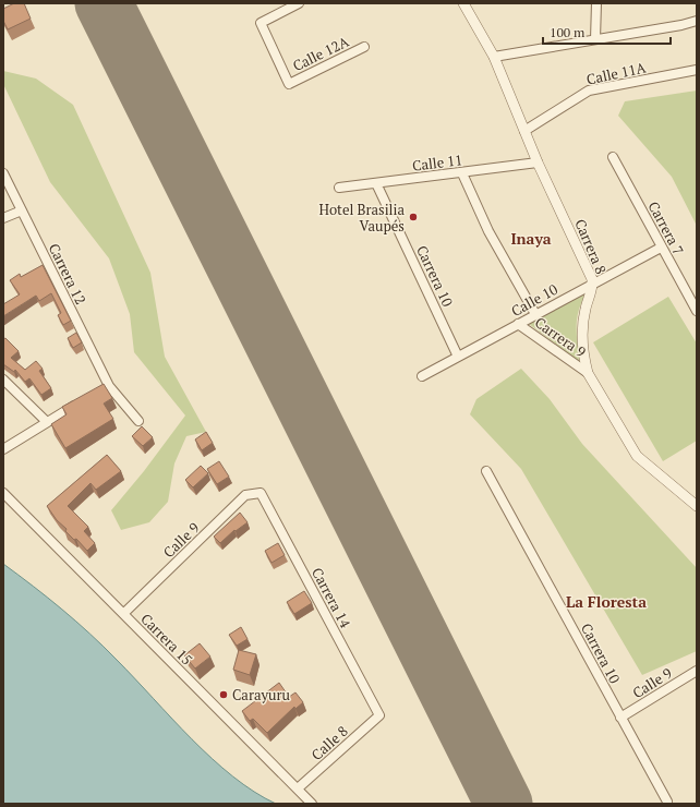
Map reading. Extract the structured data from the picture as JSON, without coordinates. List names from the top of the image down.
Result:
{
  "streets": {
    "street": [
      "Calle 12A",
      "Calle 11A",
      "Calle 11",
      "Carrera 7",
      "Carrera 8",
      "Carrera 12",
      "Carrera 10",
      "Calle 10",
      "Carrera 9",
      "Calle 9",
      "Carrera 14",
      "Carrera 15",
      "Calle 8"
    ]
  },
  "crossings": [
    ["Calle 11A", "Carrera 8"],
    ["Calle 11", "Carrera 8"],
    ["Calle 11", "Carrera 10"],
    ["Calle 11", "Carrera 9"],
    ["Carrera 7", "Calle 10"],
    ["Carrera 8", "Calle 10"],
    ["Carrera 8", "Carrera 9"],
    ["Carrera 10", "Calle 10"],
    ["Carrera 10", "Calle 9"],
    ["Calle 10", "Carrera 9"],
    ["Calle 9", "Carrera 14"],
    ["Calle 9", "Carrera 15"],
    ["Carrera 14", "Calle 8"],
    ["Carrera 15", "Calle 8"]
  ],
  "districts": ["Inaya", "La Floresta"],
  "places": ["Hotel Brasilia Vaupés", "Carayuru"],
  "scale_bar": "100 m"
}
